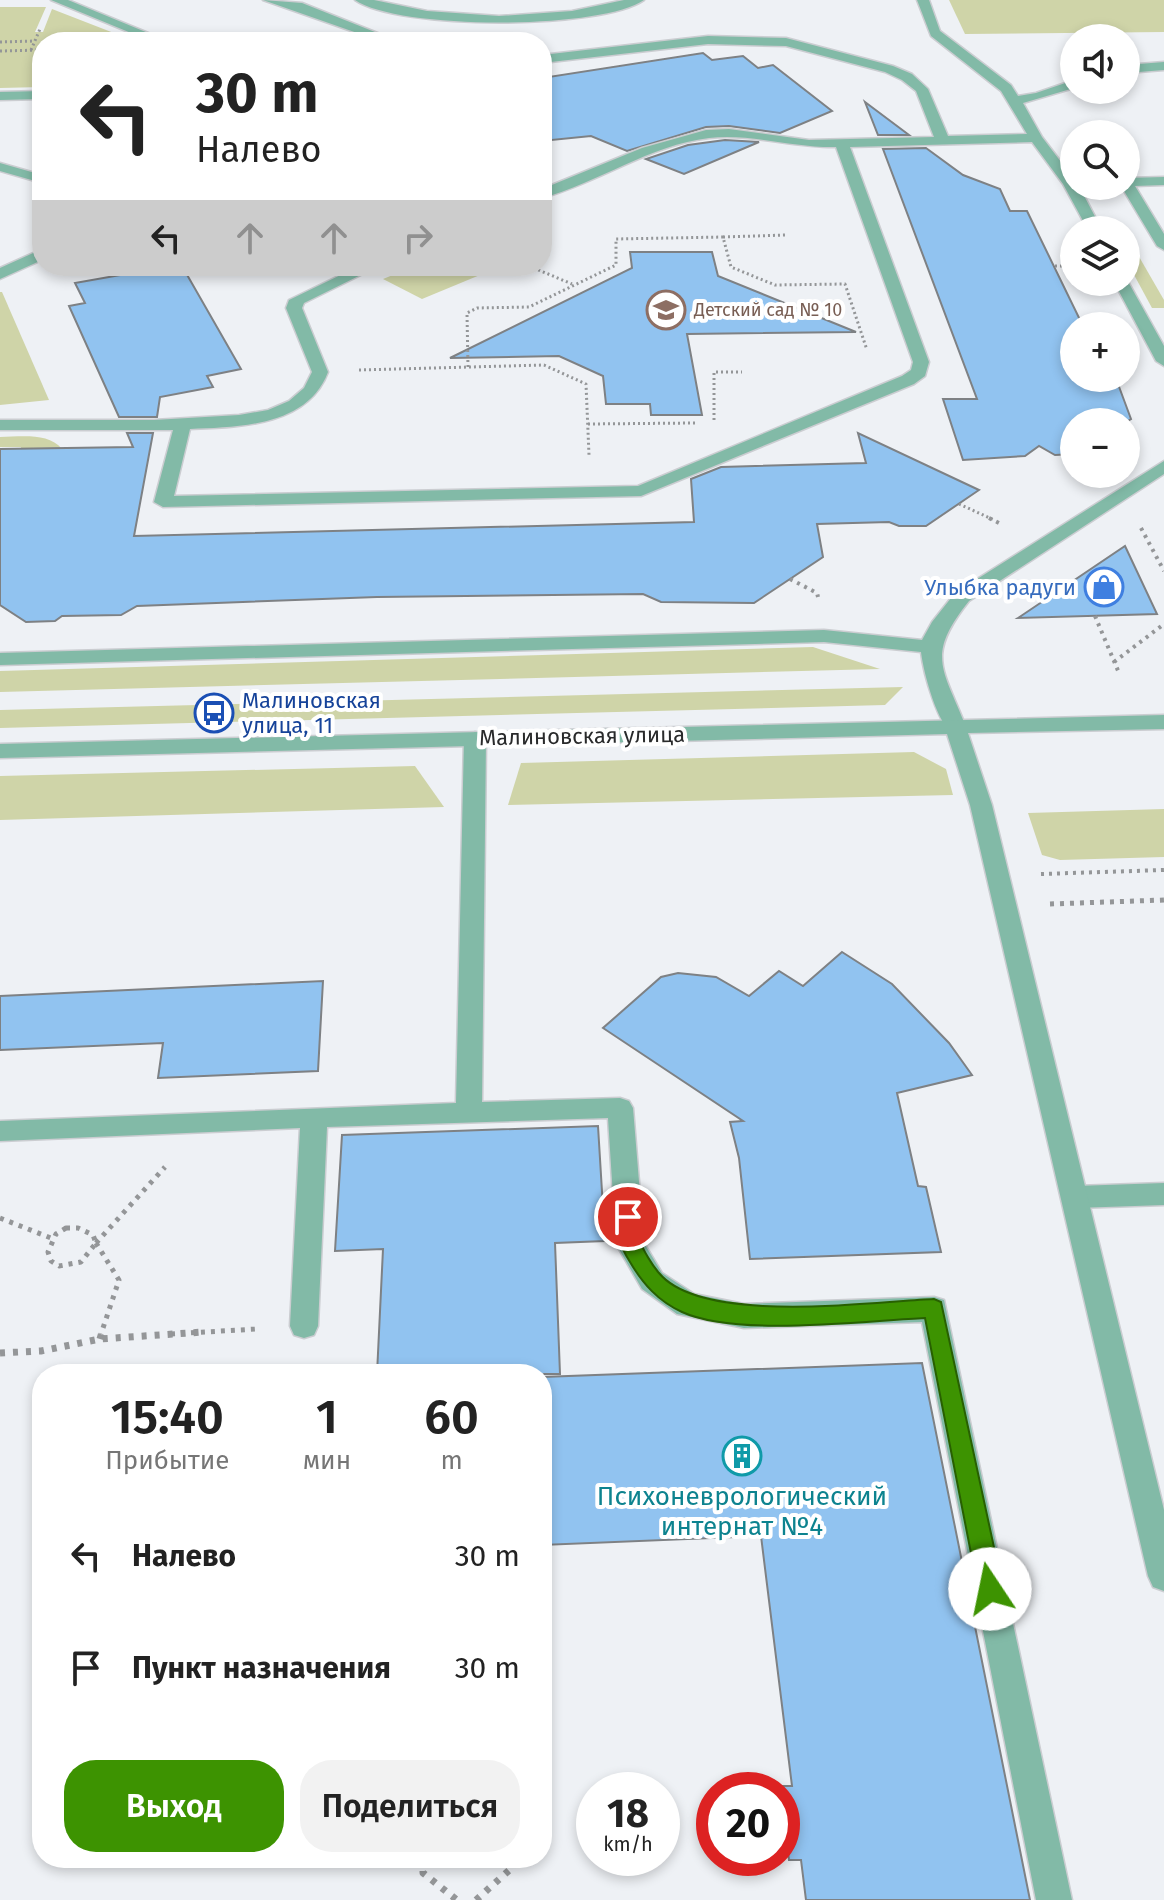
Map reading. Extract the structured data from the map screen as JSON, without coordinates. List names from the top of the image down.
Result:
{
  "streets": {
    "street": ["Малиновская улица"]
  },
  "places": {
    "school or university": ["Детский сад № 10"],
    "shop": ["Улыбка радуги"],
    "bus stop": ["Малиновская улица, 11"],
    "building": ["Психоневрологический интернат №4"]
  },
  "page": {
    "map_buttons": ["+", "−"],
    "turn": ["30 m", "Налево"],
    "eta": [
      "15:40",
      "Прибытие",
      "1",
      "мин",
      "60",
      "m"
    ],
    "list": [
      {
        "name": "Налево",
        "value": "30 m"
      },
      {
        "name": "Пункт назначения",
        "value": "30 m"
      }
    ],
    "buttons": ["Выход", "Поделиться"],
    "speed": "18 km/h",
    "limit": "20"
  }
}
